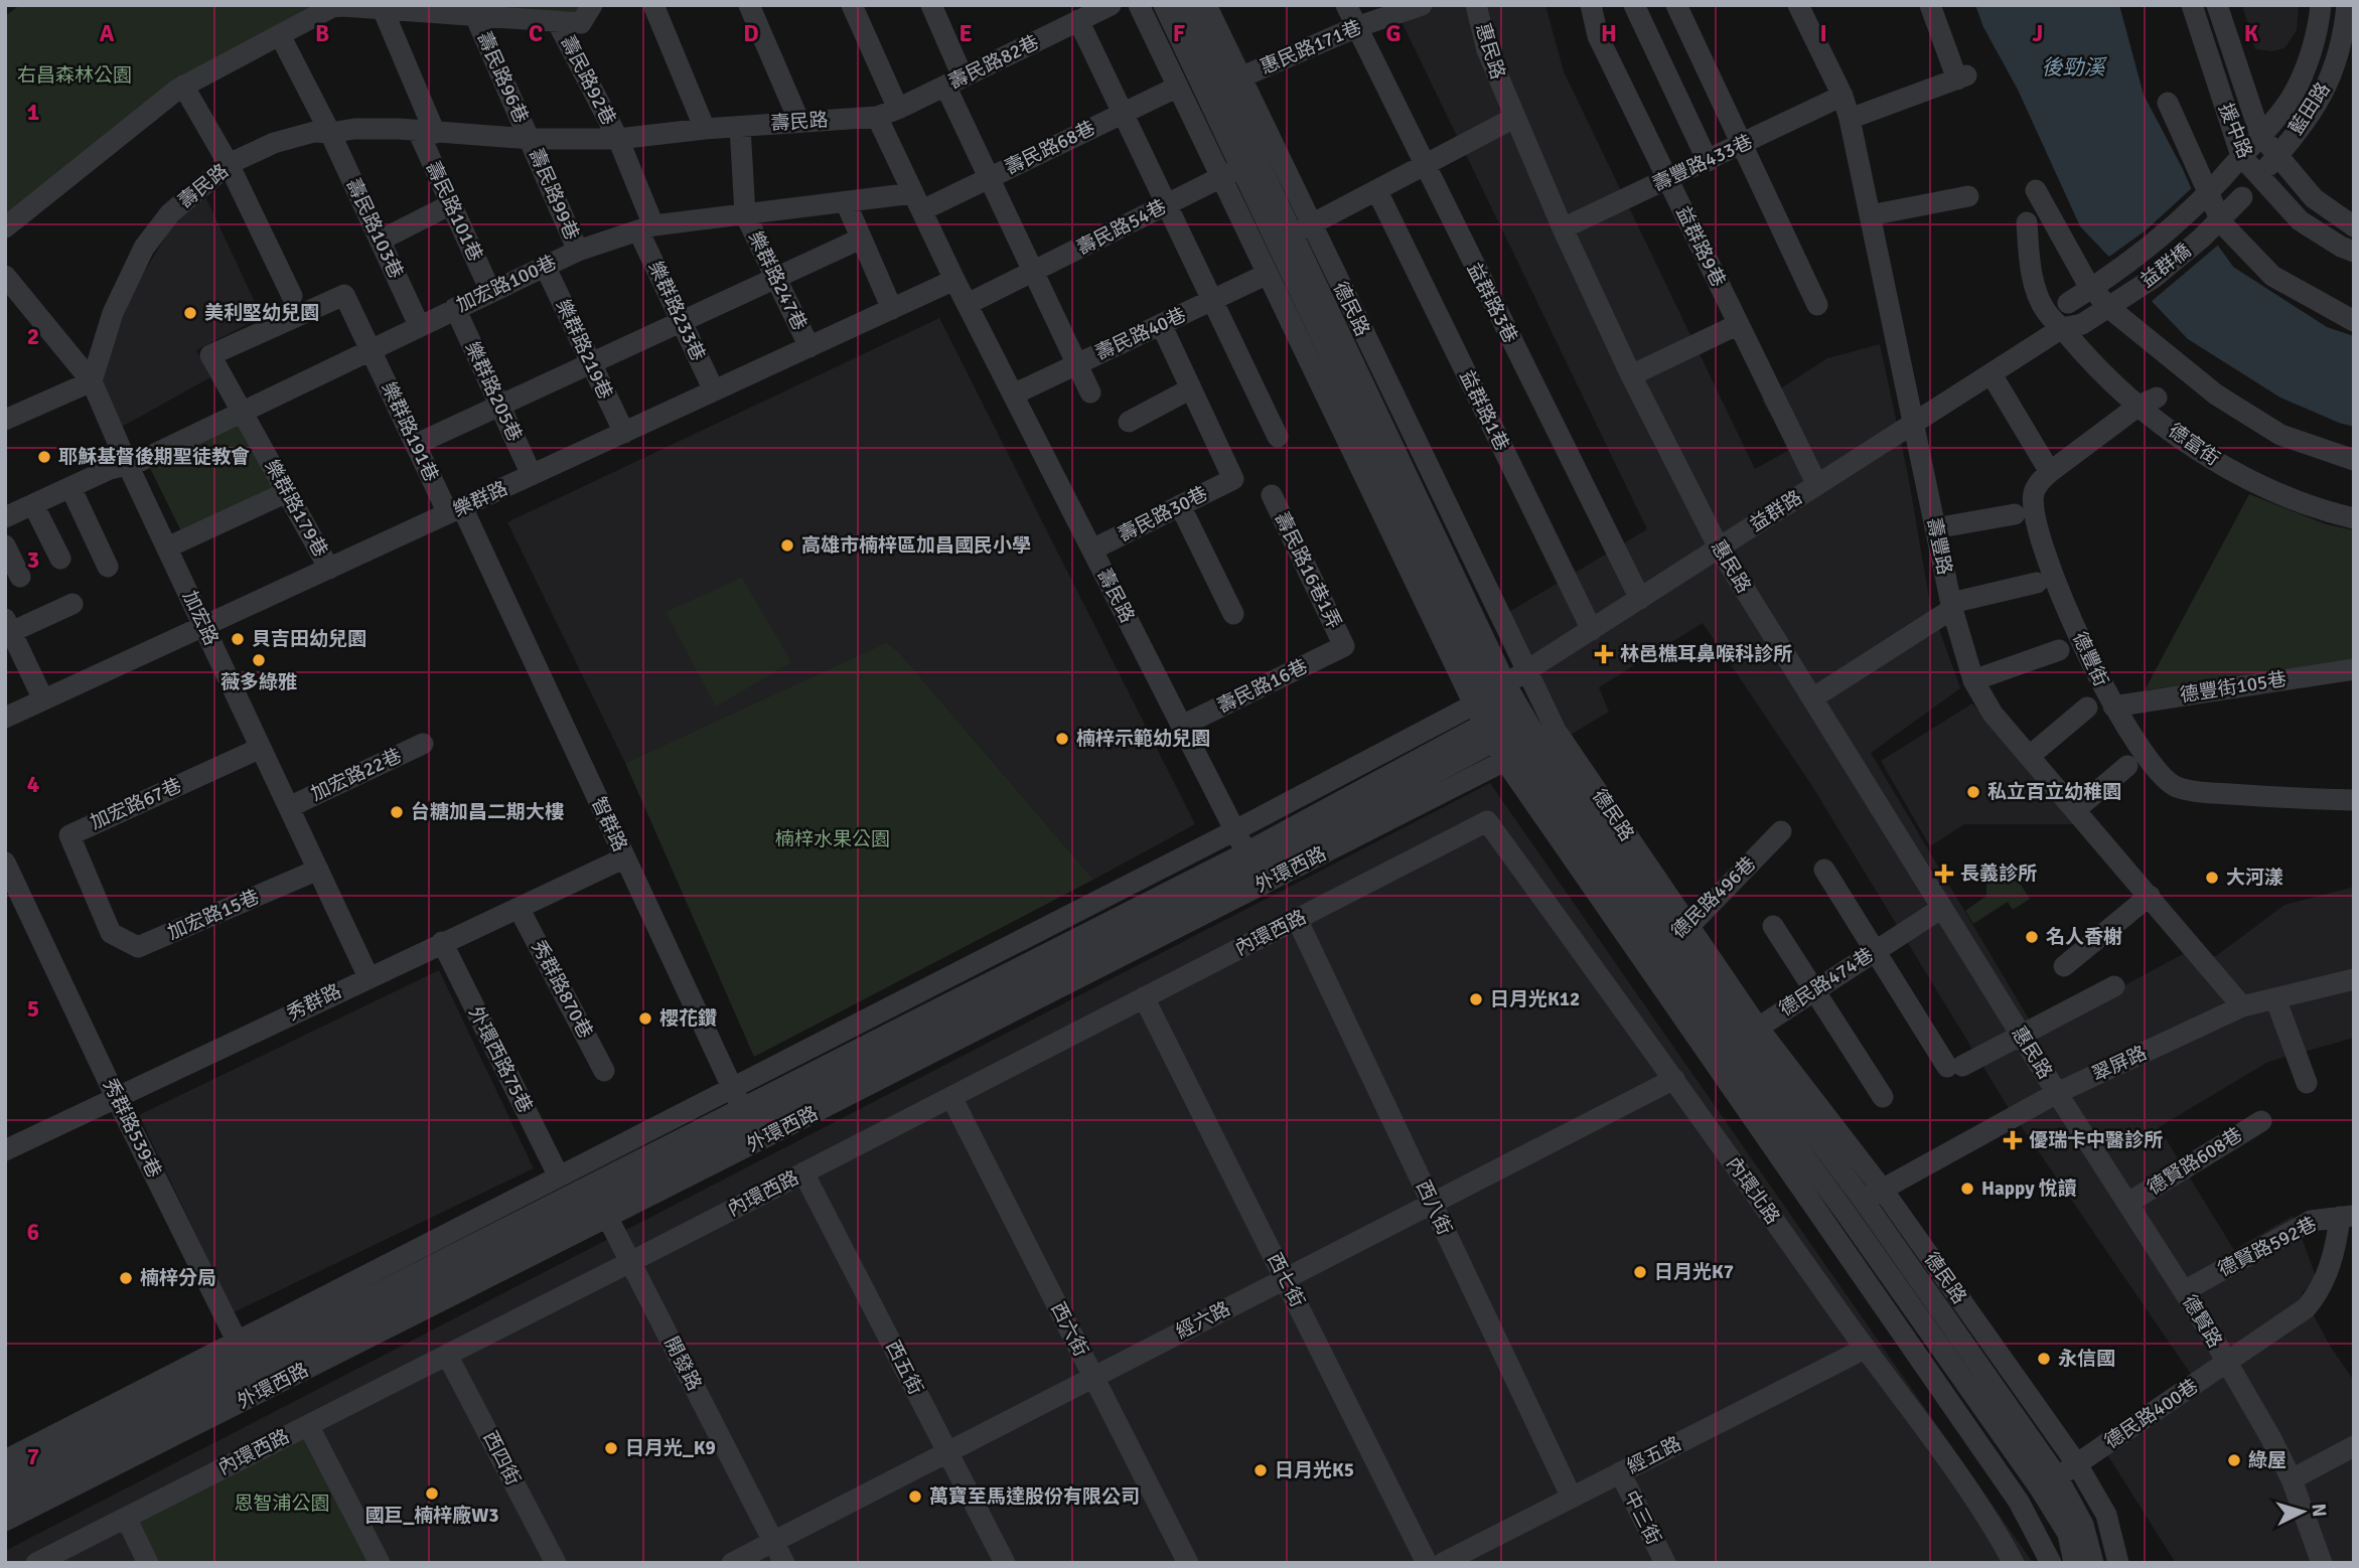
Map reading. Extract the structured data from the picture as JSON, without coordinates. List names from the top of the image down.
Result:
{
  "streets": {
    "street": [
      "惠民路171巷",
      "惠民路",
      "壽民路82巷",
      "壽民路96巷",
      "壽民路92巷",
      "藍田路",
      "壽民路",
      "援中路",
      "壽民路68巷",
      "壽豐路433巷",
      "壽民路99巷",
      "壽民路101巷",
      "壽民路54巷",
      "壽民路103巷",
      "益群路9巷",
      "益群橋",
      "樂群路247巷",
      "加宏路100巷",
      "益群路3巷",
      "德民路",
      "樂群路233巷",
      "壽民路40巷",
      "樂群路219巷",
      "樂群路205巷",
      "益群路1巷",
      "樂群路191巷",
      "德富街",
      "樂群路",
      "樂群路179巷",
      "益群路",
      "壽民路30巷",
      "壽豐路",
      "壽民路16巷1弄",
      "加宏路",
      "德豐街",
      "壽民路16巷",
      "德豐街105巷",
      "加宏路22巷",
      "加宏路67巷",
      "智群路",
      "外環西路",
      "德民路496巷",
      "加宏路15巷",
      "內環西路",
      "德民路474巷",
      "秀群路870巷",
      "秀群路",
      "外環西路75巷",
      "翠屏路",
      "秀群路539巷",
      "德賢路608巷",
      "內環北路",
      "西八街",
      "德賢路592巷",
      "西七街",
      "經六路",
      "德賢路",
      "西六街",
      "開發路",
      "西五街",
      "德民路400巷",
      "經五路",
      "西四街",
      "中三街"
    ]
  },
  "crossings": [
    ["惠民路171巷", "益群路3巷"],
    ["惠民路171巷", "德民路"],
    ["惠民路", "壽豐路433巷"],
    ["惠民路", "益群路"],
    ["惠民路", "德民路474巷"],
    ["惠民路", "翠屏路"],
    ["惠民路", "德賢路"],
    ["壽民路82巷", "壽民路"],
    ["壽民路96巷", "壽民路"],
    ["壽民路96巷", "壽民路99巷"],
    ["壽民路92巷", "壽民路"],
    ["壽民路92巷", "加宏路100巷"],
    ["壽民路92巷", "樂群路233巷"],
    ["藍田路", "援中路"],
    ["藍田路", "益群橋"],
    ["壽民路", "壽民路68巷"],
    ["壽民路", "壽民路99巷"],
    ["壽民路", "壽民路101巷"],
    ["壽民路", "壽民路54巷"],
    ["壽民路", "壽民路103巷"],
    ["壽民路", "加宏路100巷"],
    ["壽民路", "壽民路40巷"],
    ["壽民路", "樂群路"],
    ["壽民路", "壽民路30巷"],
    ["壽民路", "加宏路"],
    ["壽民路", "壽民路16巷"],
    ["壽民路", "外環西路"],
    ["壽民路68巷", "加宏路100巷"],
    ["壽民路68巷", "德民路"],
    ["壽豐路433巷", "益群路9巷"],
    ["壽豐路433巷", "壽豐路"],
    ["壽民路99巷", "加宏路100巷"],
    ["壽民路101巷", "加宏路100巷"],
    ["壽民路54巷", "德民路"],
    ["壽民路103巷", "加宏路100巷"],
    ["益群路9巷", "益群路"],
    ["益群橋", "德富街"],
    ["益群橋", "益群路"],
    ["樂群路247巷", "加宏路100巷"],
    ["樂群路247巷", "樂群路"],
    ["加宏路100巷", "樂群路233巷"],
    ["加宏路100巷", "樂群路219巷"],
    ["加宏路100巷", "樂群路205巷"],
    ["加宏路100巷", "樂群路191巷"],
    ["加宏路100巷", "樂群路179巷"],
    ["加宏路100巷", "加宏路"],
    ["益群路3巷", "益群路"],
    ["德民路", "壽民路40巷"],
    ["德民路", "益群路"],
    ["德民路", "外環西路"],
    ["德民路", "德民路496巷"],
    ["德民路", "德民路474巷"],
    ["德民路", "翠屏路"],
    ["德民路", "德民路400巷"],
    ["樂群路233巷", "樂群路"],
    ["樂群路219巷", "樂群路"],
    ["樂群路205巷", "樂群路"],
    ["益群路1巷", "益群路"],
    ["樂群路191巷", "樂群路"],
    ["樂群路191巷", "樂群路179巷"],
    ["樂群路191巷", "智群路"],
    ["德富街", "益群路"],
    ["德富街", "德豐街"],
    ["樂群路", "樂群路179巷"],
    ["樂群路", "加宏路"],
    ["樂群路", "智群路"],
    ["益群路", "壽豐路"],
    ["益群路", "外環西路"],
    ["壽豐路", "翠屏路"],
    ["壽民路16巷1弄", "壽民路16巷"],
    ["加宏路", "加宏路22巷"],
    ["加宏路", "加宏路67巷"],
    ["加宏路", "加宏路15巷"],
    ["加宏路", "秀群路"],
    ["德豐街", "德豐街105巷"],
    ["加宏路67巷", "加宏路15巷"],
    ["智群路", "外環西路"],
    ["智群路", "秀群路"],
    ["外環西路", "外環西路75巷"],
    ["外環西路", "秀群路539巷"],
    ["外環西路", "開發路"],
    ["內環西路", "內環北路"],
    ["內環西路", "西八街"],
    ["內環西路", "西七街"],
    ["內環西路", "西六街"],
    ["內環西路", "開發路"],
    ["內環西路", "西五街"],
    ["內環西路", "西四街"],
    ["秀群路870巷", "秀群路"],
    ["秀群路", "外環西路75巷"],
    ["秀群路", "秀群路539巷"],
    ["翠屏路", "德賢路"],
    ["德賢路608巷", "德賢路"],
    ["內環北路", "經六路"],
    ["內環北路", "經五路"],
    ["西八街", "經六路"],
    ["西八街", "經五路"],
    ["德賢路592巷", "德賢路"],
    ["德賢路592巷", "德民路400巷"],
    ["西七街", "經六路"],
    ["經六路", "西六街"],
    ["經六路", "開發路"],
    ["經六路", "西五街"],
    ["德賢路", "德民路400巷"],
    ["經五路", "中三街"]
  ],
  "water": ["後勁溪"],
  "parks": ["右昌森林公園", "楠梓水果公園", "恩智浦公園"],
  "places": {
    "other": [
      "美利堅幼兒園",
      "耶穌基督後期聖徒教會",
      "高雄市楠梓區加昌國民小學",
      "貝吉田幼兒園",
      "薇多綠雅",
      "楠梓示範幼兒園",
      "私立百立幼稚園",
      "台糖加昌二期大樓",
      "大河漾",
      "名人香榭",
      "日月光K12",
      "櫻花鑽",
      "Happy 悅讀",
      "日月光K7",
      "楠梓分局",
      "永信國",
      "日月光_K9",
      "綠屋",
      "日月光K5",
      "國巨_楠梓廠W3",
      "萬寶至馬達股份有限公司"
    ],
    "health": ["林邑樵耳鼻喉科診所", "長義診所", "優瑞卡中醫診所"]
  },
  "north": "right",
  "grid": {
    "columns": [
      "A",
      "B",
      "C",
      "D",
      "E",
      "F",
      "G",
      "H",
      "I",
      "J",
      "K"
    ],
    "rows": [
      "1",
      "2",
      "3",
      "4",
      "5",
      "6",
      "7"
    ]
  }
}
